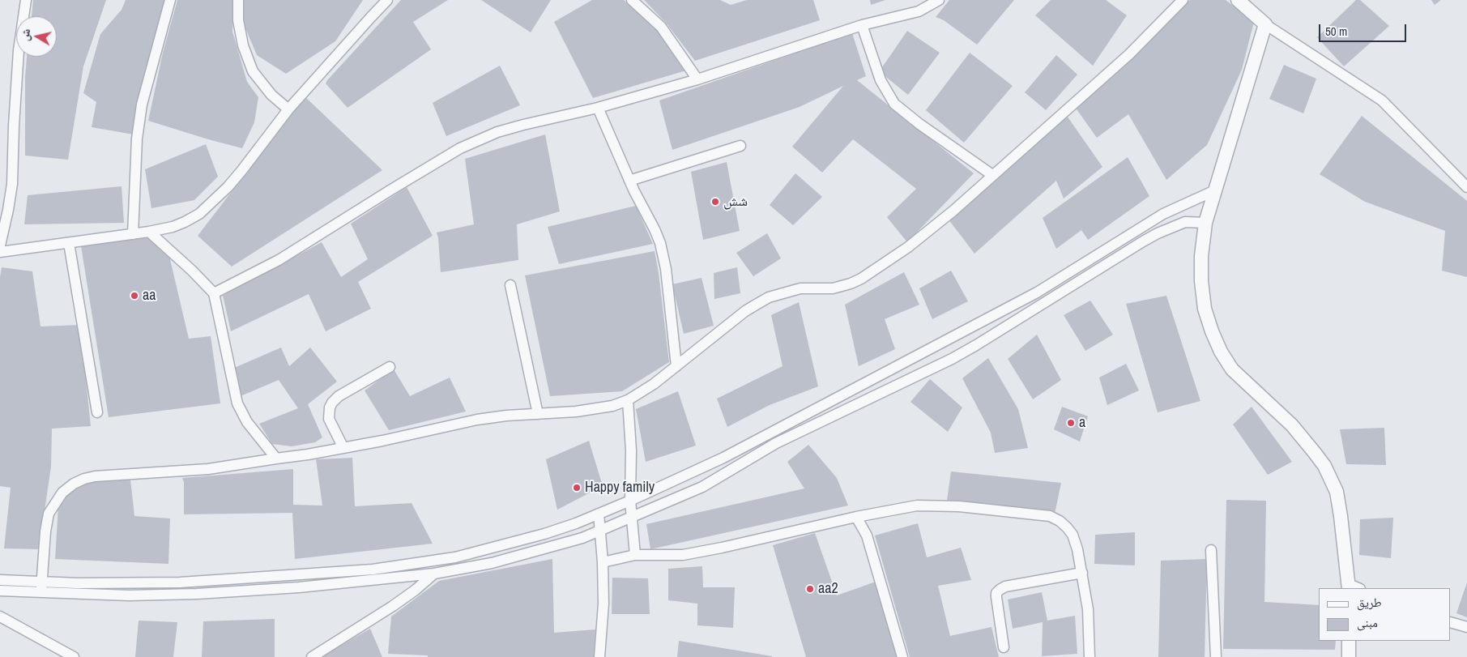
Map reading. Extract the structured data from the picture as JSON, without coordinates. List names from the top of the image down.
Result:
{
  "places": [
    "شش",
    "aa",
    "a",
    "Happy family",
    "aa2"
  ],
  "legend": ["طريق", "مبنى"],
  "scale_bar": "50 m",
  "north": "left"
}
